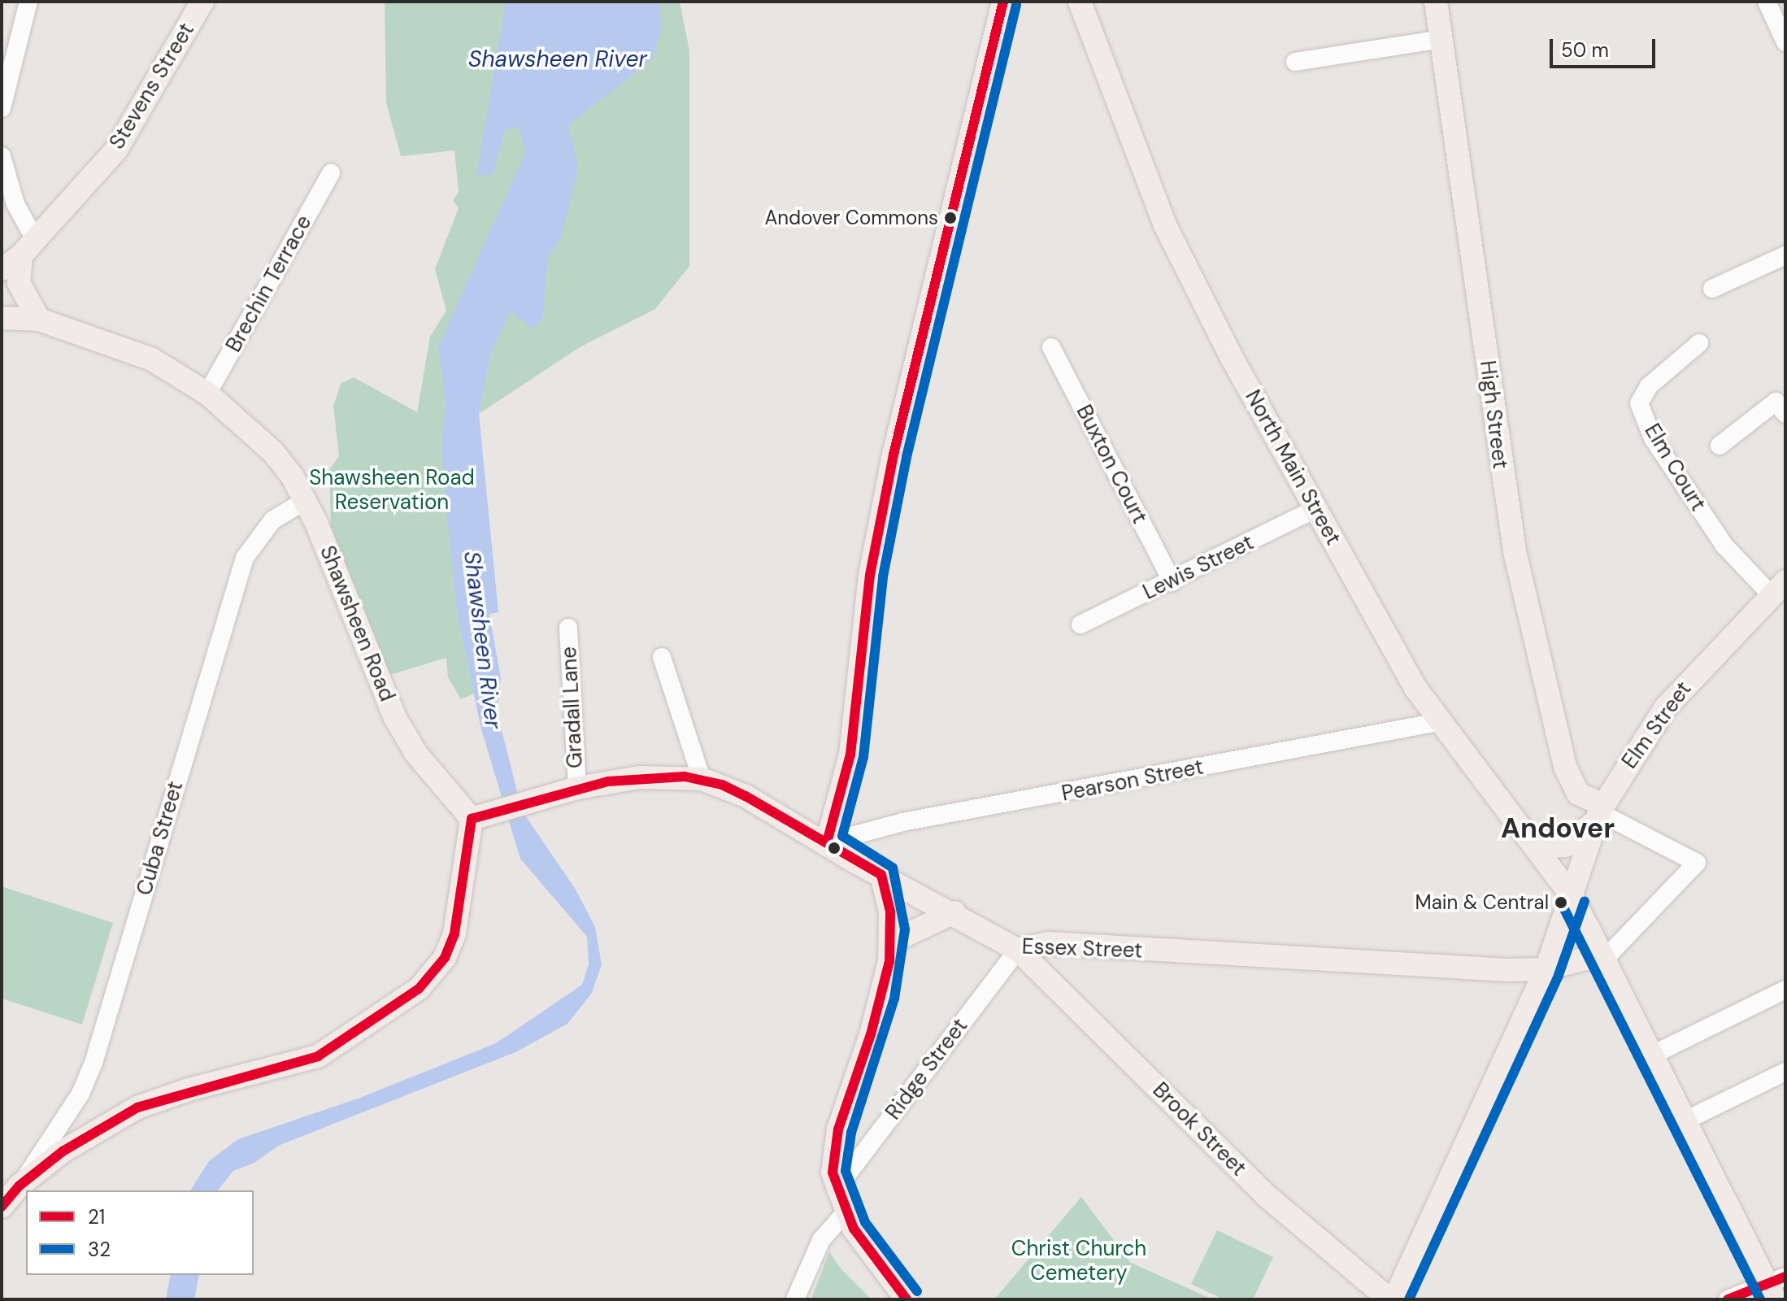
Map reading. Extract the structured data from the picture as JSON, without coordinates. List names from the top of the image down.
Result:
{
  "streets": {
    "main road": [
      "Stevens Street",
      "High Street",
      "North Main Street",
      "Shawsheen Road",
      "Elm Street",
      "Essex Street",
      "Brook Street"
    ],
    "street": [
      "Brechin Terrace",
      "Buxton Court",
      "Elm Court",
      "Lewis Street",
      "Gradall Lane",
      "Pearson Street",
      "Cuba Street",
      "Ridge Street"
    ]
  },
  "crossings": [
    ["Brechin Terrace", "Shawsheen Road"],
    ["High Street", "Elm Street"],
    ["Buxton Court", "Lewis Street"],
    ["North Main Street", "Lewis Street"],
    ["North Main Street", "Elm Street"],
    ["North Main Street", "Pearson Street"],
    ["North Main Street", "Essex Street"],
    ["Elm Court", "Elm Street"],
    ["Shawsheen Road", "Cuba Street"],
    ["Shawsheen Road", "Essex Street"],
    ["Gradall Lane", "Essex Street"],
    ["Elm Street", "Essex Street"],
    ["Pearson Street", "Essex Street"],
    ["Essex Street", "Ridge Street"],
    ["Essex Street", "Brook Street"],
    ["Ridge Street", "Brook Street"]
  ],
  "districts": ["Andover"],
  "water": ["Shawsheen River"],
  "parks": ["Shawsheen Road Reservation", "Christ Church Cemetery"],
  "places": ["Andover Commons", "Main & Central"],
  "lines": ["transit line 21", "transit line 32"],
  "legend": ["21", "32"],
  "scale_bar": "50 m"
}
